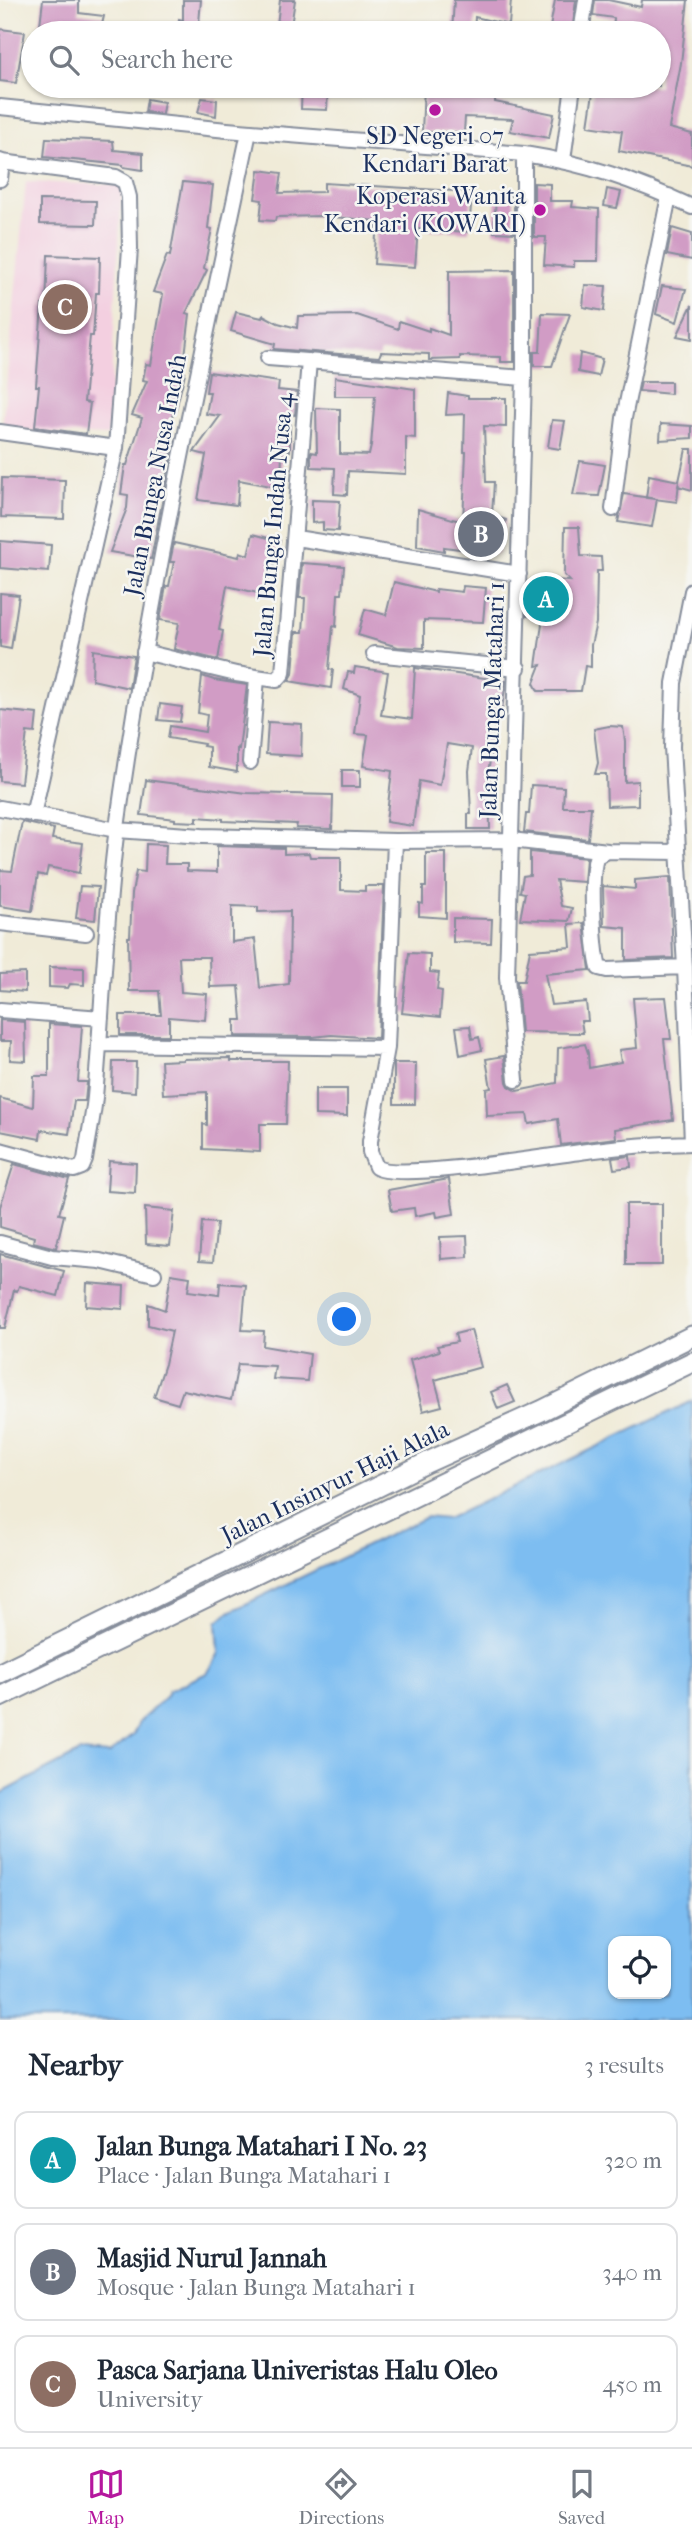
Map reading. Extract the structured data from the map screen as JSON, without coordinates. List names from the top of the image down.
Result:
{
  "streets": {
    "main road": ["Jalan Insinyur Haji Alala"],
    "street": ["Jalan Bunga Nusa Indah", "Jalan Bunga Indah Nusa 4", "Jalan Bunga Matahari 1"]
  },
  "crossings": [
    ["Jalan Bunga Nusa Indah", "Jalan Bunga Indah Nusa 4"]
  ],
  "places": ["SD Negeri 07 Kendari Barat", "Koperasi Wanita Kendari (KOWARI)"],
  "page": {
    "search": "Search here",
    "pins": ["C", "B", "A"],
    "heading": ["Nearby", "3 results"],
    "list": [
      {
        "mark": "A",
        "name": "Jalan Bunga Matahari I No. 23",
        "note": "Place · Jalan Bunga Matahari 1",
        "value": "320 m"
      },
      {
        "mark": "B",
        "name": "Masjid Nurul Jannah",
        "note": "Mosque · Jalan Bunga Matahari 1",
        "value": "340 m"
      },
      {
        "mark": "C",
        "name": "Pasca Sarjana Univeristas Halu Oleo",
        "note": "University",
        "value": "450 m"
      }
    ],
    "nav": ["Map", "Directions", "Saved"]
  }
}
